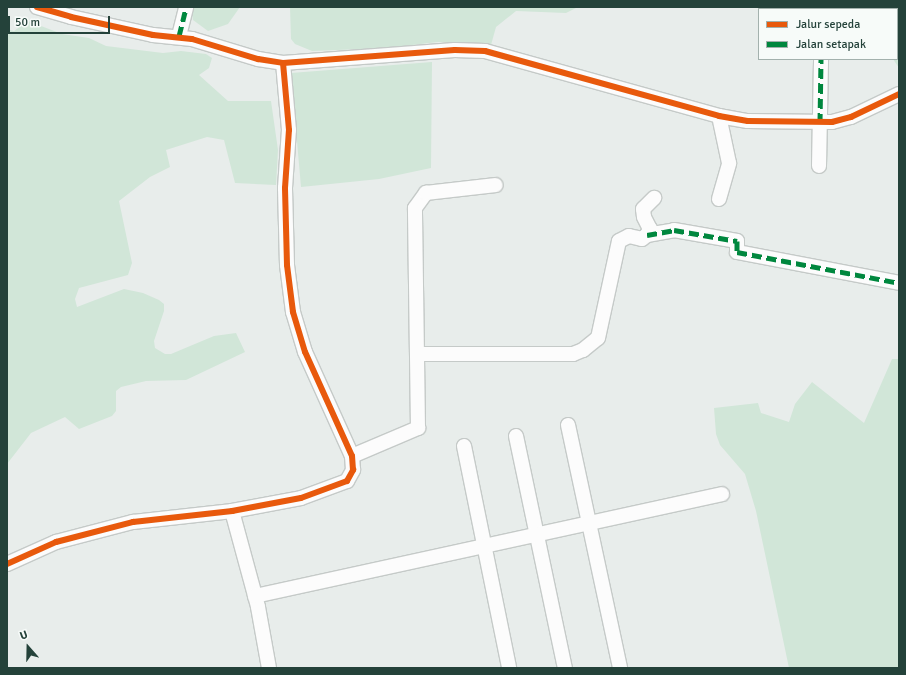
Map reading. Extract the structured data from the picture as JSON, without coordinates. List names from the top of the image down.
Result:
{
  "legend": ["Jalur sepeda", "Jalan setapak"],
  "scale_bar": "50 m",
  "north": "top"
}
